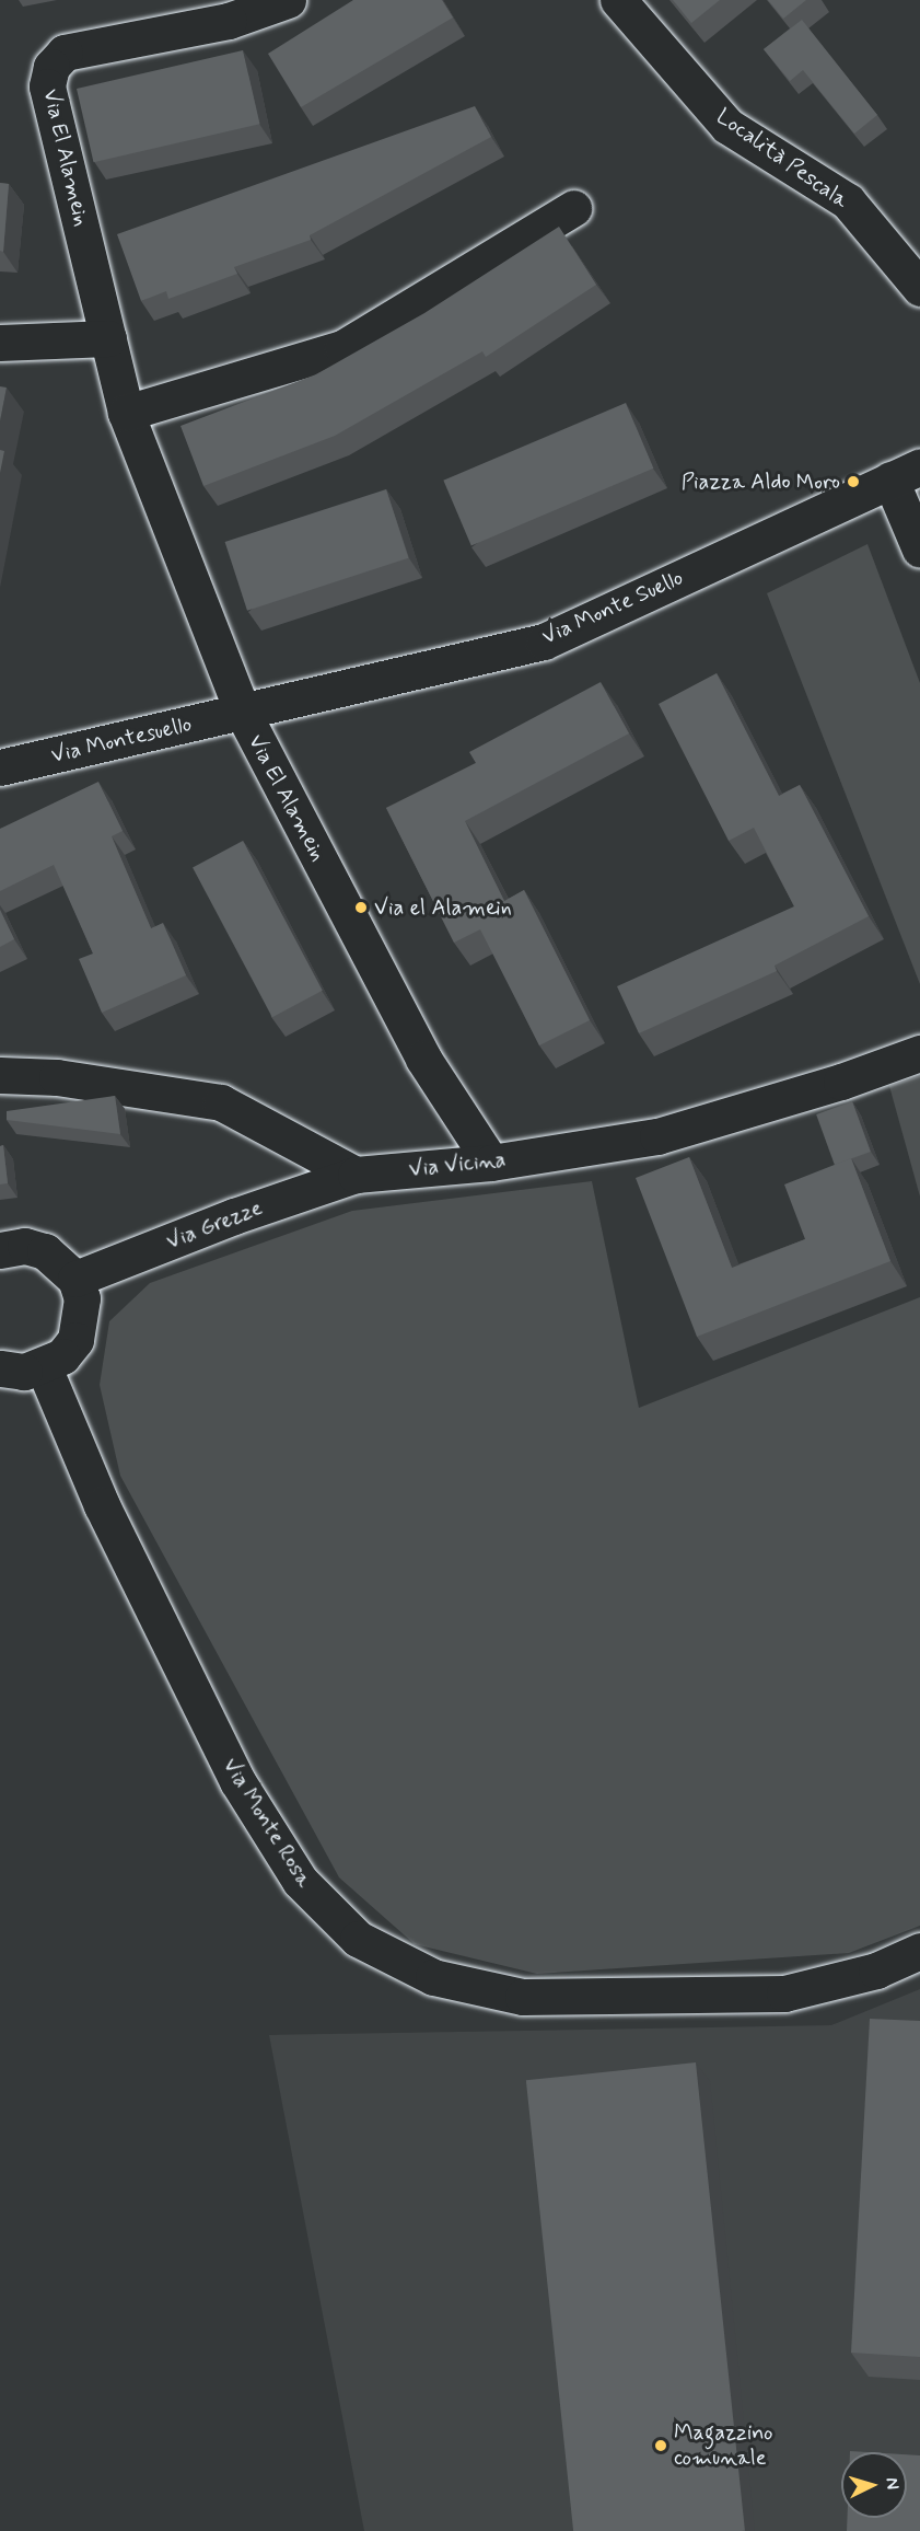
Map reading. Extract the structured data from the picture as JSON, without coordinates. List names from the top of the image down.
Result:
{
  "streets": {
    "street": [
      "Via El Alamein",
      "Località Pescala",
      "Via Monte Suello",
      "Via Montesuello",
      "Via Vicina",
      "Via Grezze",
      "Via Monte Rosa"
    ]
  },
  "crossings": [
    ["Via El Alamein", "Via Monte Suello"],
    ["Via El Alamein", "Via Montesuello"],
    ["Via El Alamein", "Via Vicina"],
    ["Via Monte Suello", "Via Montesuello"],
    ["Via Vicina", "Via Grezze"]
  ],
  "places": ["Piazza Aldo Moro", "Via el Alamein", "Magazzino comunale"],
  "north": "right"
}
